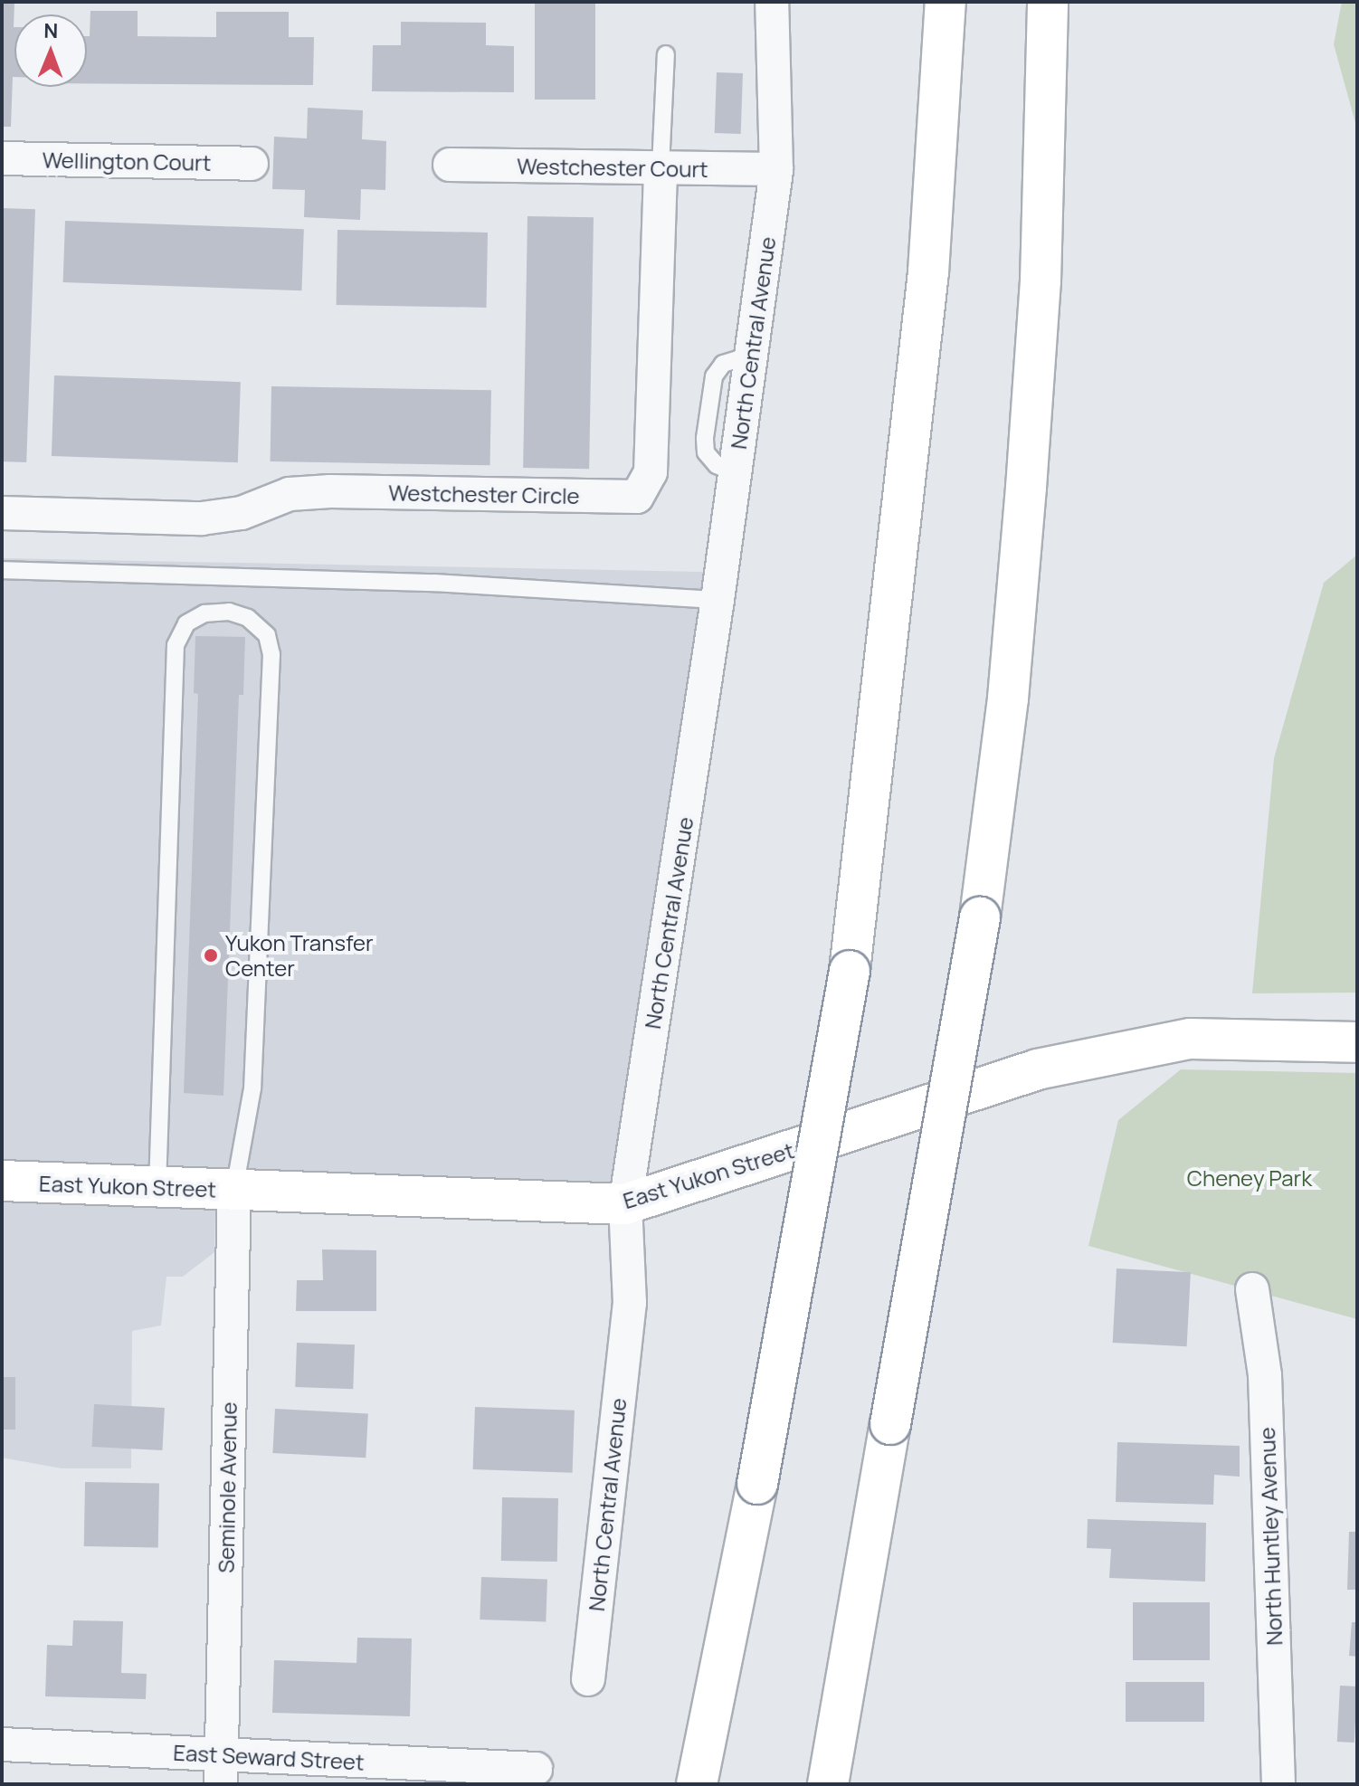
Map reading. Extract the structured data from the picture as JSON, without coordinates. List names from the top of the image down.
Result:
{
  "streets": {
    "main road": ["East Yukon Street"],
    "street": [
      "Wellington Court",
      "Westchester Court",
      "North Central Avenue",
      "Westchester Circle",
      "Seminole Avenue",
      "North Huntley Avenue",
      "East Seward Street"
    ]
  },
  "crossings": [
    ["Westchester Court", "North Central Avenue"],
    ["Westchester Court", "Westchester Circle"],
    ["North Central Avenue", "East Yukon Street"],
    ["East Yukon Street", "Seminole Avenue"],
    ["Seminole Avenue", "East Seward Street"]
  ],
  "parks": ["Cheney Park"],
  "places": ["Yukon Transfer Center"],
  "north": "top"
}
